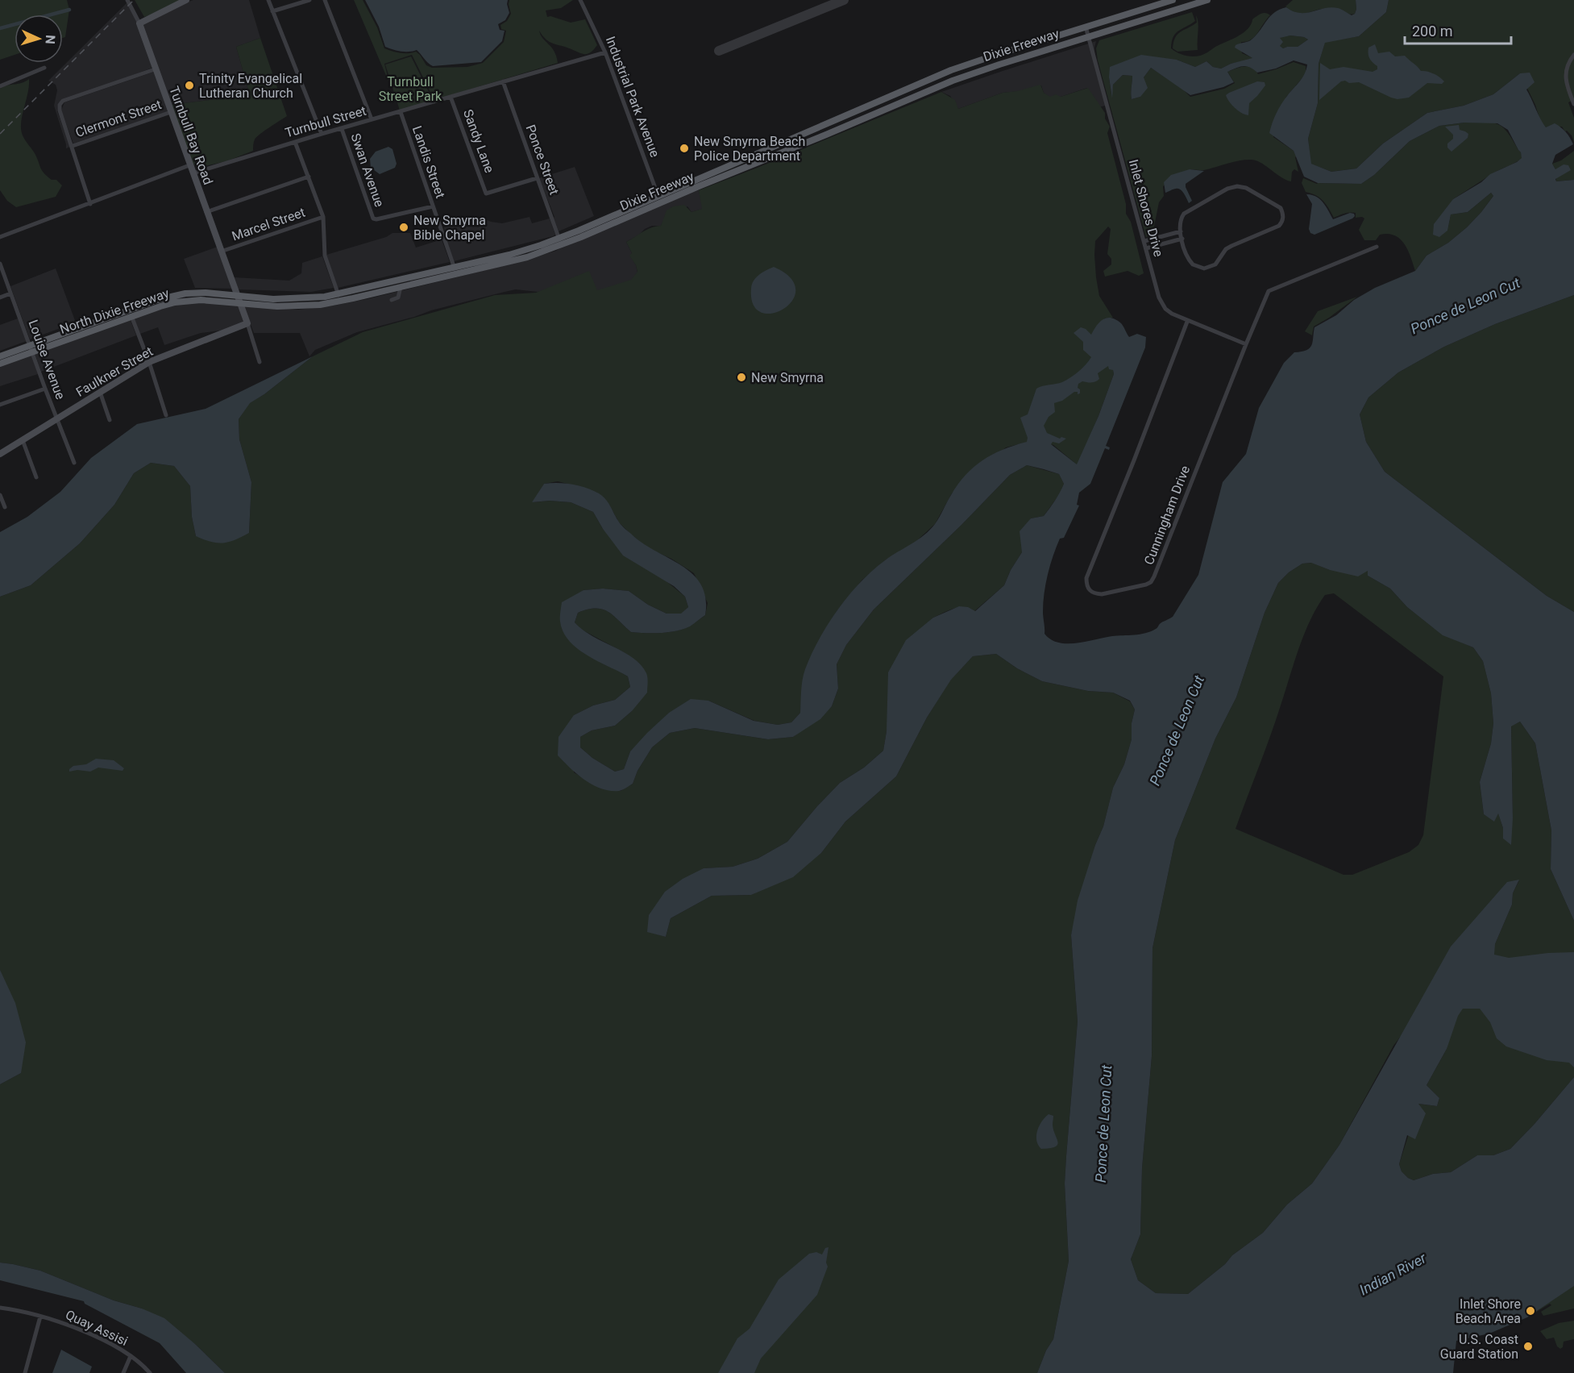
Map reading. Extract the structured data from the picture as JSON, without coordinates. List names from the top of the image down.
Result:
{
  "streets": {
    "main road": ["Dixie Freeway", "North Dixie Freeway"],
    "street": [
      "Industrial Park Avenue",
      "Clermont Street",
      "Turnbull Street",
      "Turnbull Bay Road",
      "Sandy Lane",
      "Ponce Street",
      "Landis Street",
      "Swan Avenue",
      "Inlet Shores Drive",
      "Marcel Street",
      "Louise Avenue",
      "Faulkner Street",
      "Cunningham Drive",
      "Quay Assisi"
    ]
  },
  "crossings": [
    ["Dixie Freeway", "Industrial Park Avenue"],
    ["Dixie Freeway", "Turnbull Bay Road"],
    ["Dixie Freeway", "Ponce Street"],
    ["Dixie Freeway", "Landis Street"],
    ["Dixie Freeway", "Inlet Shores Drive"],
    ["Dixie Freeway", "North Dixie Freeway"],
    ["Industrial Park Avenue", "Turnbull Street"],
    ["Clermont Street", "Turnbull Bay Road"],
    ["Turnbull Street", "Turnbull Bay Road"],
    ["Turnbull Street", "Sandy Lane"],
    ["Turnbull Street", "Ponce Street"],
    ["Turnbull Street", "Landis Street"],
    ["Turnbull Street", "Swan Avenue"],
    ["Turnbull Bay Road", "Marcel Street"],
    ["Turnbull Bay Road", "North Dixie Freeway"],
    ["Turnbull Bay Road", "Faulkner Street"],
    ["Sandy Lane", "Ponce Street"],
    ["Landis Street", "Swan Avenue"],
    ["Inlet Shores Drive", "Cunningham Drive"],
    ["North Dixie Freeway", "Louise Avenue"],
    ["Louise Avenue", "Faulkner Street"]
  ],
  "water": ["Ponce de Leon Cut", "Indian River"],
  "parks": ["Turnbull Street Park"],
  "places": [
    "Trinity Evangelical Lutheran Church",
    "New Smyrna Beach Police Department",
    "New Smyrna Bible Chapel",
    "New Smyrna",
    "Inlet Shore Beach Area",
    "U.S. Coast Guard Station"
  ],
  "scale_bar": "200 m",
  "north": "right"
}
